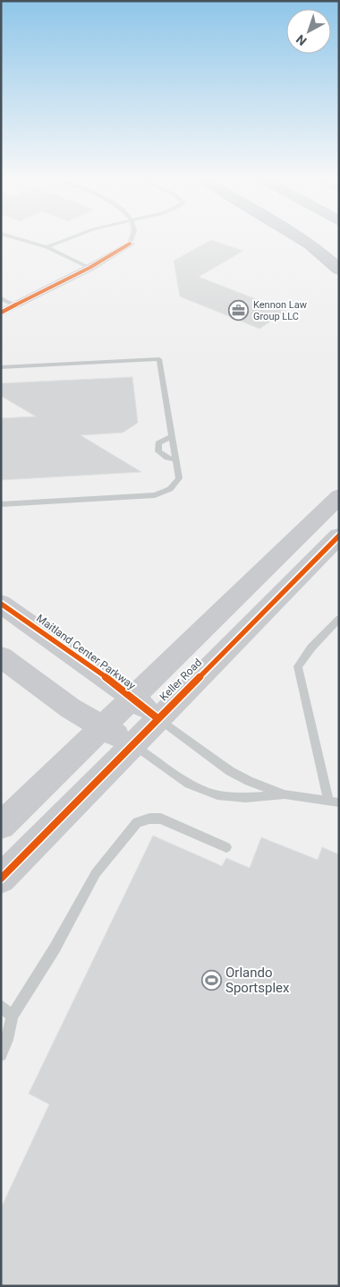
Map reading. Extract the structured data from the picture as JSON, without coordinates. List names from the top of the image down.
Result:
{
  "streets": {
    "street": ["Maitland Center Parkway", "Keller Road"]
  },
  "crossings": [
    ["Maitland Center Parkway", "Keller Road"]
  ],
  "places": {
    "office": ["Kennon Law Group LLC"],
    "sports": ["Orlando Sportsplex"]
  },
  "north": "bottom left"
}
